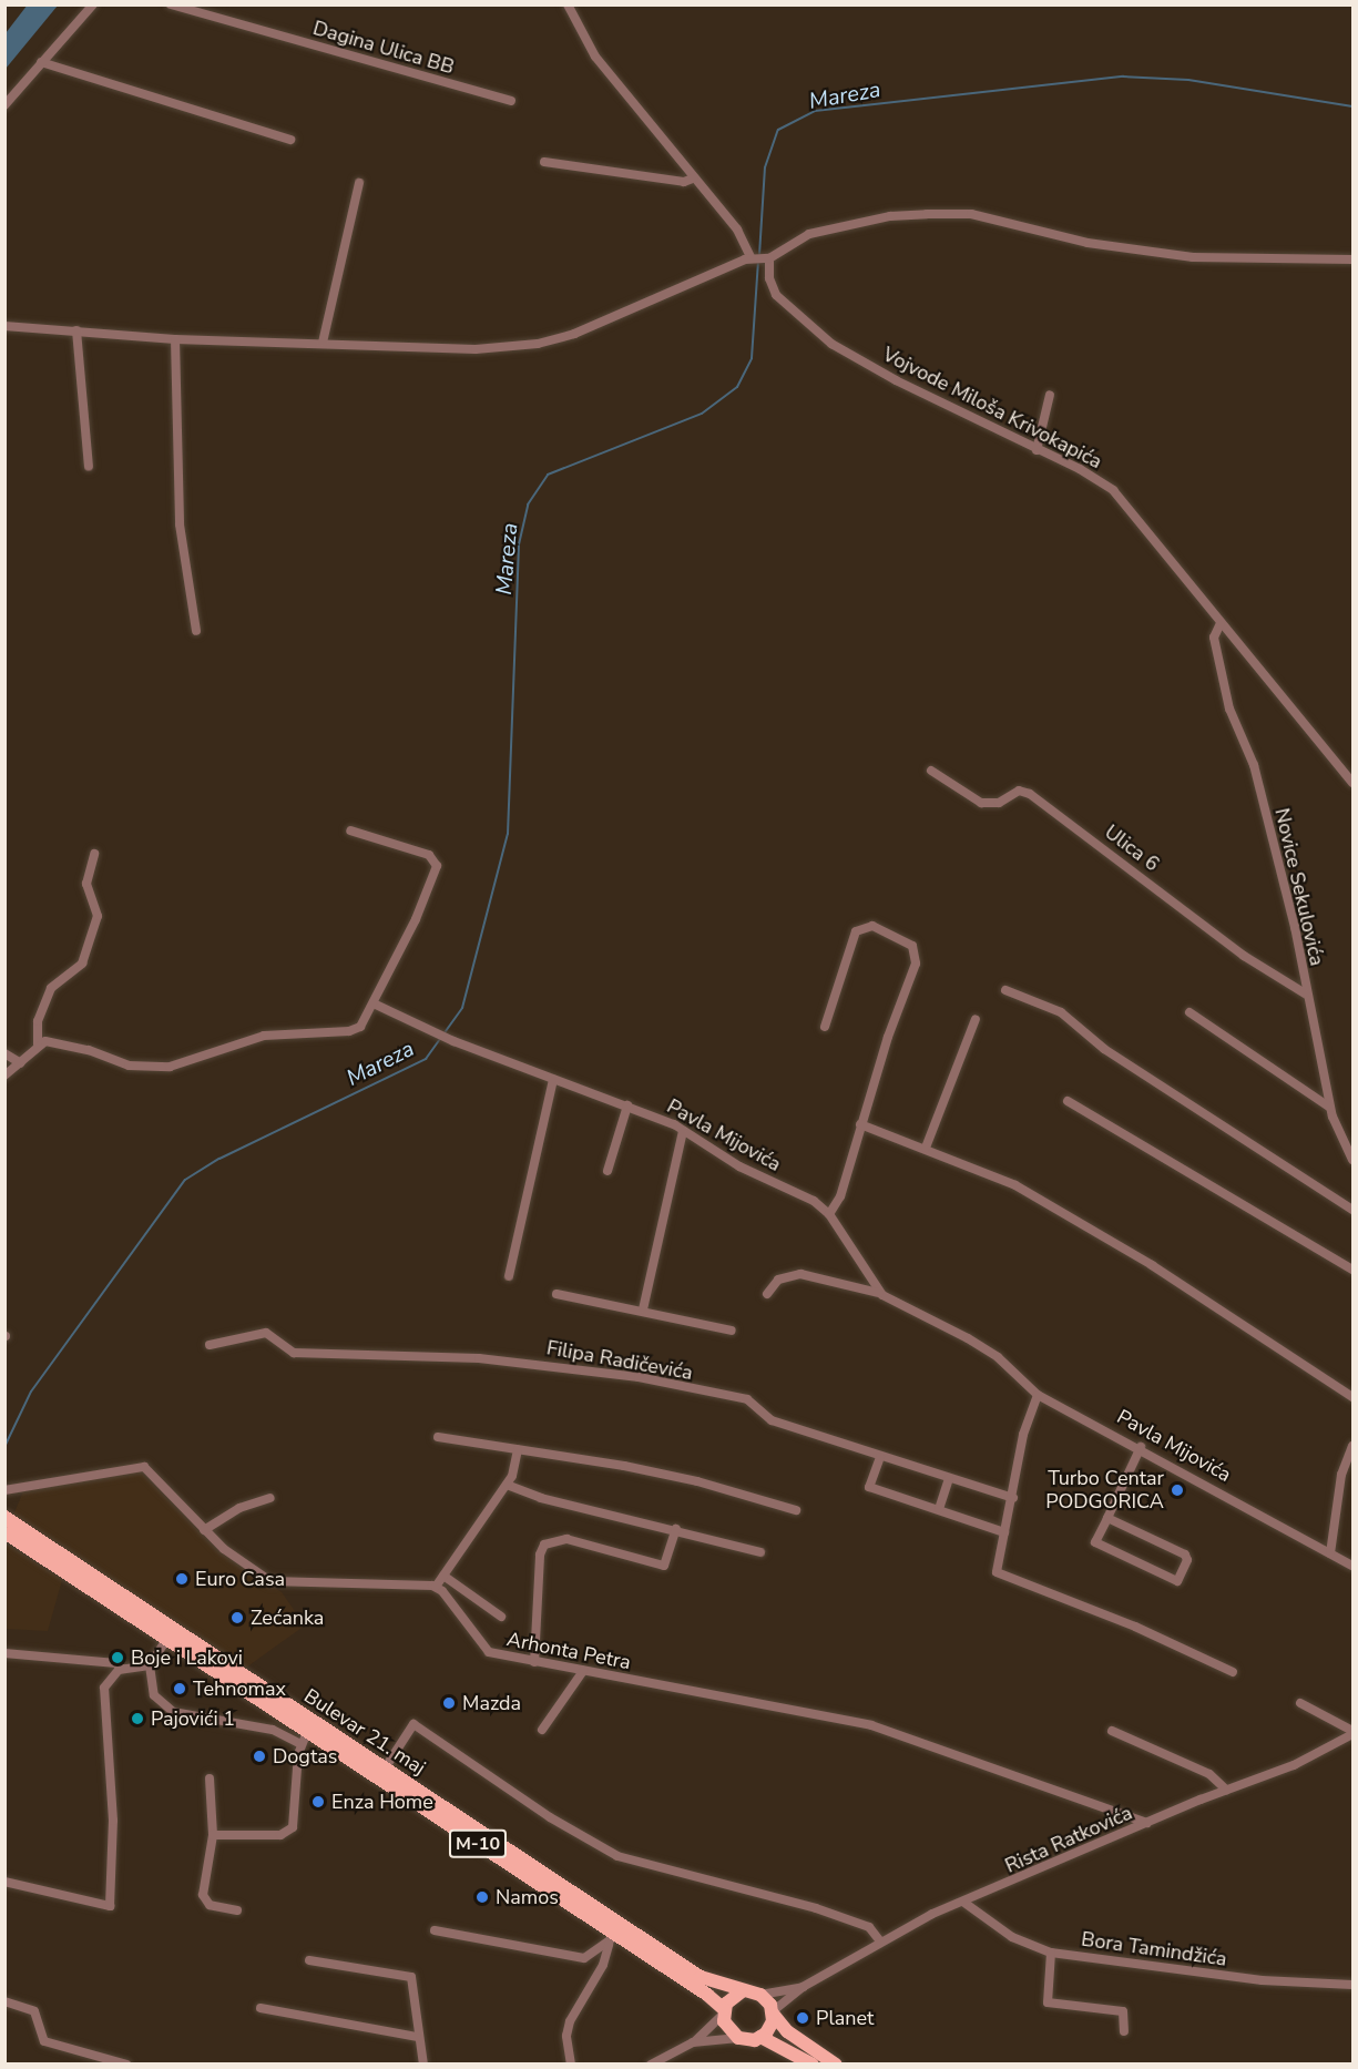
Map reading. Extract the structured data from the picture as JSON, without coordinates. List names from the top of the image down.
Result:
{
  "streets": {
    "main road": ["Bulevar 21. maj", "M-10"],
    "street": [
      "Dagina Ulica BB",
      "Vojvode Miloša Krivokapića",
      "Ulica 6",
      "Novice Sekulovića",
      "Pavla Mijovića",
      "Filipa Radičevića",
      "Arhonta Petra",
      "Rista Ratkovića",
      "Bora Tamindžića"
    ]
  },
  "crossings": [
    ["Vojvode Miloša Krivokapića", "Novice Sekulovića"],
    ["Ulica 6", "Novice Sekulovića"],
    ["Arhonta Petra", "Rista Ratkovića"],
    ["Bulevar 21. maj", "Rista Ratkovića"],
    ["Rista Ratkovića", "Bora Tamindžića"]
  ],
  "water": ["Mareza"],
  "places": [
    "Turbo Centar PODGORICA",
    "Euro Casa",
    "Zećanka",
    "Boje i Lakovi",
    "Tehnomax",
    "Mazda",
    "Pajovići 1",
    "Dogtas",
    "Enza Home",
    "Namos",
    "Planet"
  ]
}
